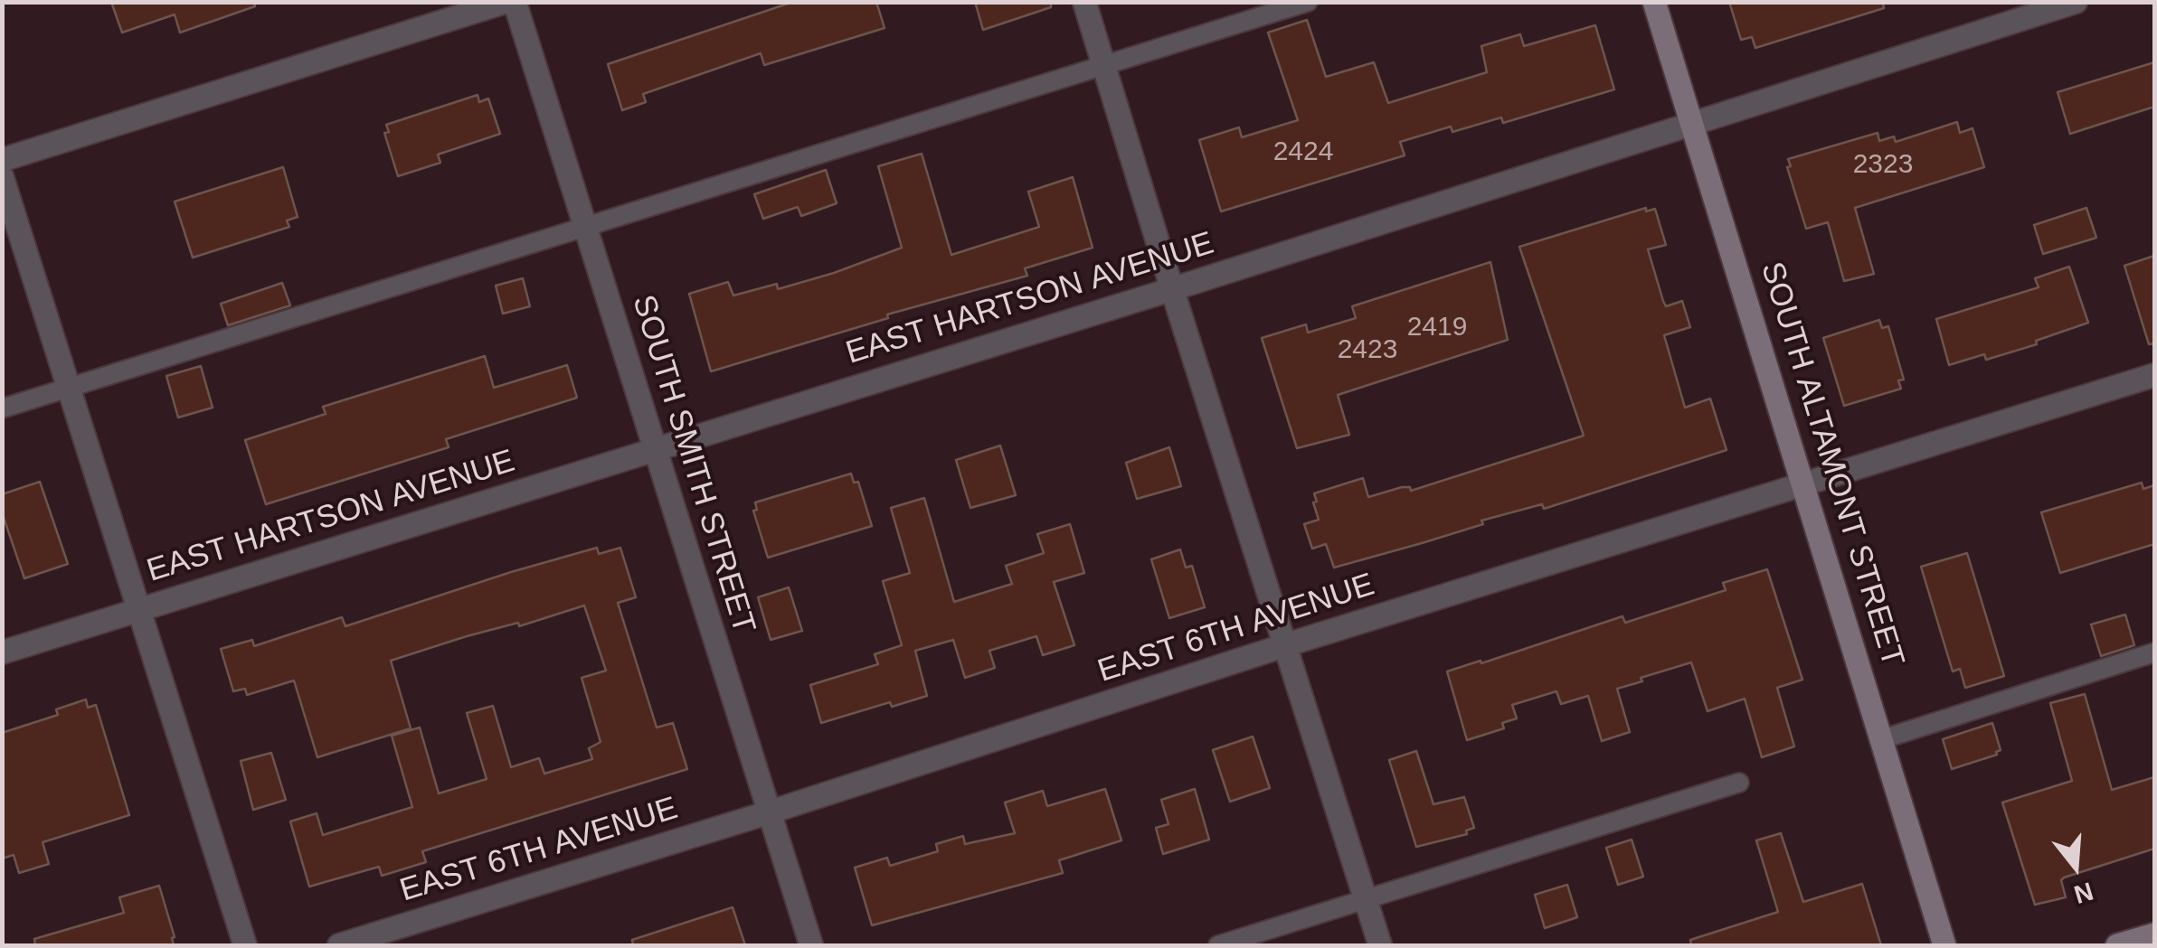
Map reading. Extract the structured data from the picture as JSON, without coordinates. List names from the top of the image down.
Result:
{
  "streets": {
    "street": [
      "EAST HARTSON AVENUE",
      "SOUTH SMITH STREET",
      "SOUTH ALTAMONT STREET",
      "EAST 6TH AVENUE"
    ]
  },
  "crossings": [
    ["EAST HARTSON AVENUE", "SOUTH SMITH STREET"],
    ["EAST HARTSON AVENUE", "SOUTH ALTAMONT STREET"],
    ["SOUTH SMITH STREET", "EAST 6TH AVENUE"],
    ["SOUTH ALTAMONT STREET", "EAST 6TH AVENUE"]
  ],
  "house_numbers": [
    "2424",
    "2323",
    "2419",
    "2423"
  ],
  "north": "bottom"
}
